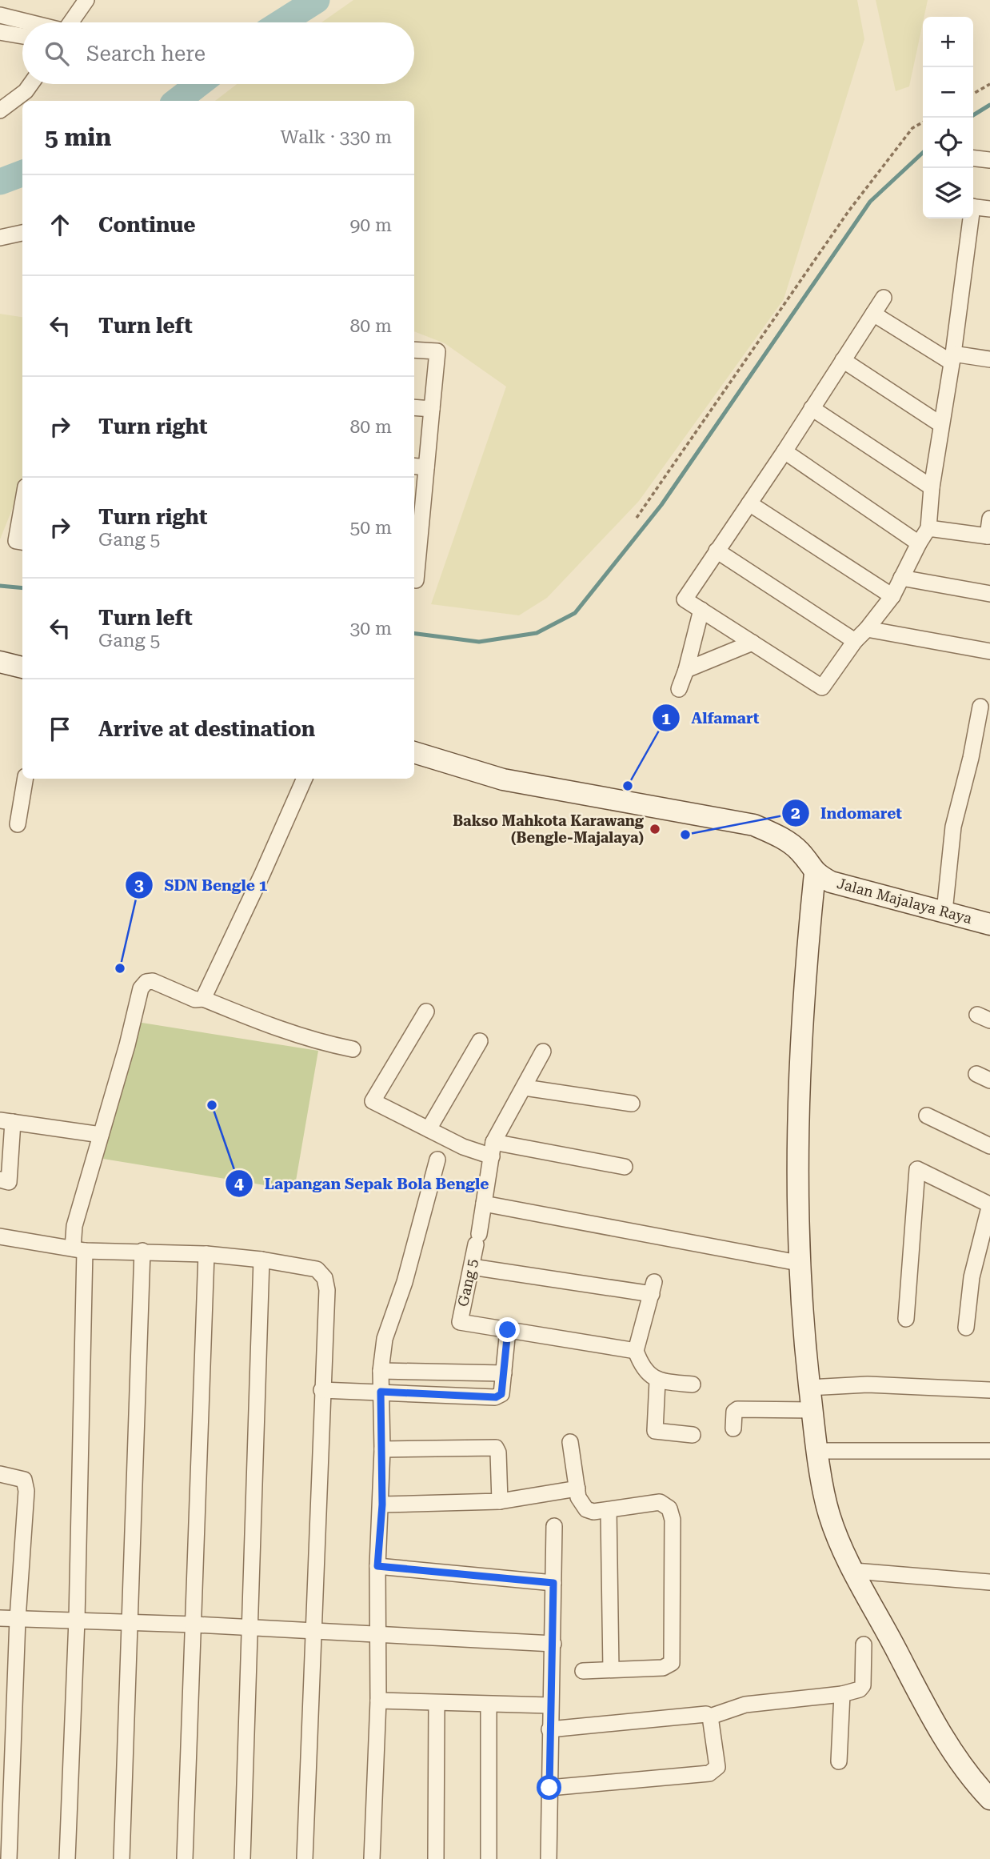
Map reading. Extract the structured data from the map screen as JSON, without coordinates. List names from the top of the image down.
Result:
{
  "streets": {
    "street": ["Jalan Majalaya Raya", "Gang 5"]
  },
  "places": [
    "Alfamart",
    "Bakso Mahkota Karawang (Bengle-Majalaya)",
    "Indomaret",
    "SDN Bengle 1",
    "Lapangan Sepak Bola Bengle"
  ],
  "page": {
    "map_buttons": ["+", "−"],
    "search": "Search here",
    "heading": ["5 min", "Walk · 330 m"],
    "list": [
      ["Continue", "90 m"],
      ["Turn left", "80 m"],
      ["Turn right", "80 m"],
      ["Turn right", "Gang 5", "50 m"],
      ["Turn left", "Gang 5", "30 m"],
      "Arrive at destination"
    ]
  }
}
